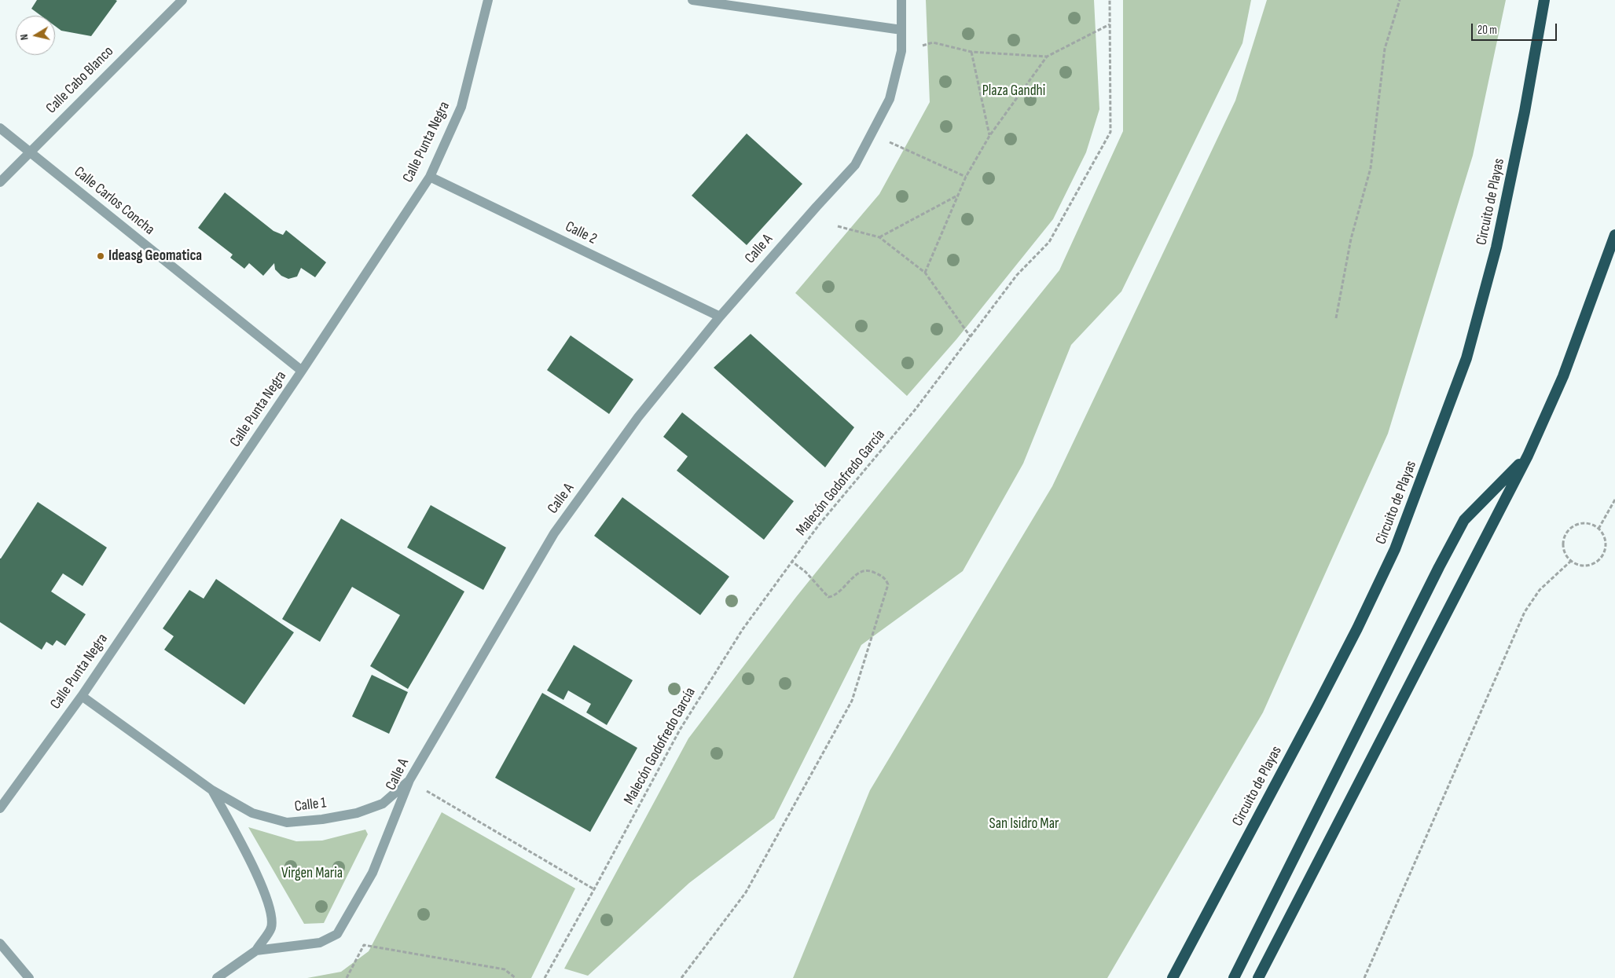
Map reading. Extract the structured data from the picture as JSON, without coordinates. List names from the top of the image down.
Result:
{
  "streets": {
    "highway": ["Circuito de Playas"],
    "street": [
      "Calle Cabo Blanco",
      "Calle Punta Negra",
      "Calle Carlos Concha",
      "Calle 2",
      "Calle A",
      "Calle 1"
    ],
    "path": ["Malecón Godofredo García"]
  },
  "crossings": [
    ["Calle Cabo Blanco", "Calle Carlos Concha"],
    ["Calle Punta Negra", "Calle Carlos Concha"],
    ["Calle Punta Negra", "Calle 2"],
    ["Calle Punta Negra", "Calle 1"],
    ["Calle 2", "Calle A"],
    ["Calle A", "Calle 1"]
  ],
  "parks": ["Plaza Gandhi", "San Isidro Mar", "Virgen Maria"],
  "places": ["Ideasg Geomatica"],
  "scale_bar": "20 m",
  "north": "left"
}
